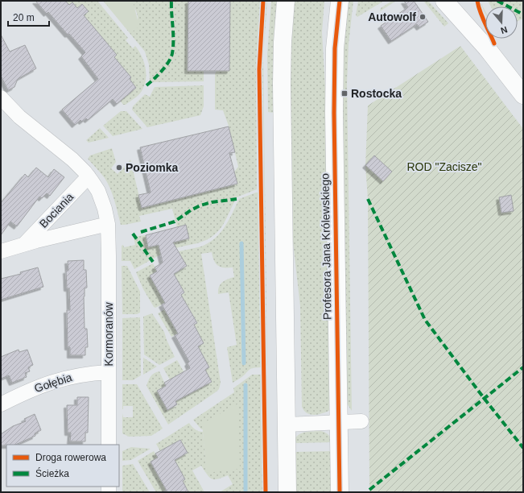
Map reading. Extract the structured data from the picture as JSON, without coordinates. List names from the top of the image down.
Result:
{
  "streets": {
    "street": [
      "Bociania",
      "Profesora Jana Królewskiego",
      "Kormoranów",
      "Gołębia"
    ]
  },
  "crossings": [
    ["Bociania", "Kormoranów"],
    ["Kormoranów", "Gołębia"]
  ],
  "parks": ["ROD \"Zacisze\""],
  "places": {
    "other": ["Autowolf", "Poziomka"],
    "transit": ["Rostocka"]
  },
  "legend": ["Droga rowerowa", "Ścieżka"],
  "scale_bar": "20 m",
  "north": "bottom"
}
